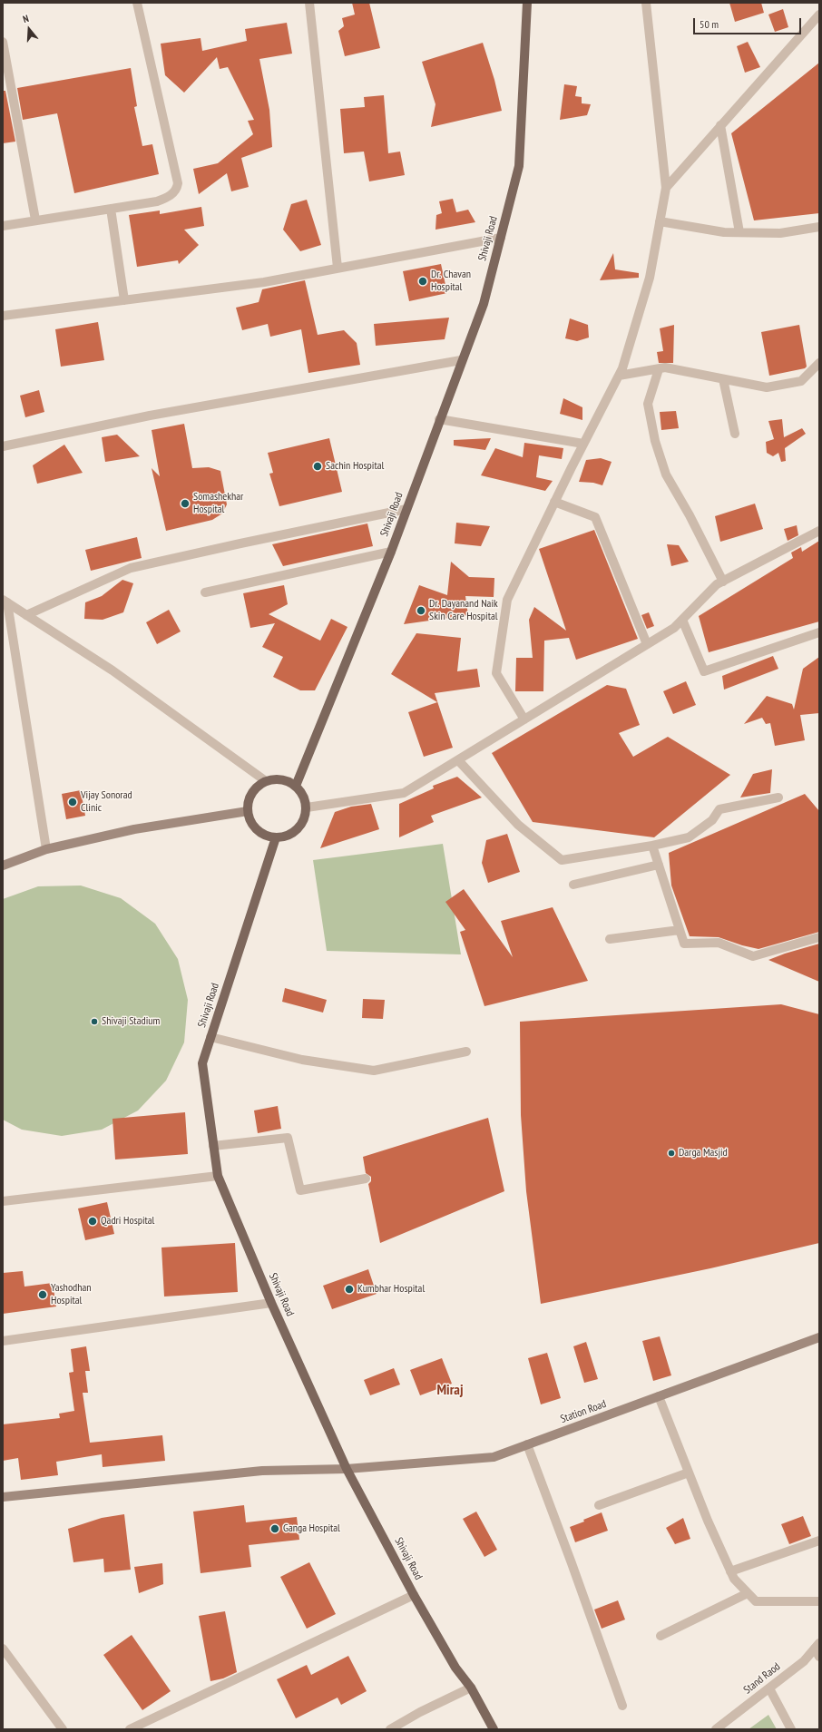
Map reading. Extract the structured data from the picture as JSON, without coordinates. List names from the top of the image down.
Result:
{
  "streets": {
    "main road": ["Shivaji Road", "Station Road"],
    "street": ["Stand Raod"]
  },
  "crossings": [
    ["Shivaji Road", "Station Road"]
  ],
  "districts": ["Miraj"],
  "places": [
    "Dr. Chavan Hospital",
    "Sachin Hospital",
    "Somashekhar Hospital",
    "Dr. Dayanand Naik Skin Care Hospital",
    "Vijay Sonorad Clinic",
    "Shivaji Stadium",
    "Darga Masjid",
    "Qadri Hospital",
    "Kumbhar Hospital",
    "Yashodhan Hospital",
    "Ganga Hospital"
  ],
  "scale_bar": "50 m",
  "north": "top"
}
